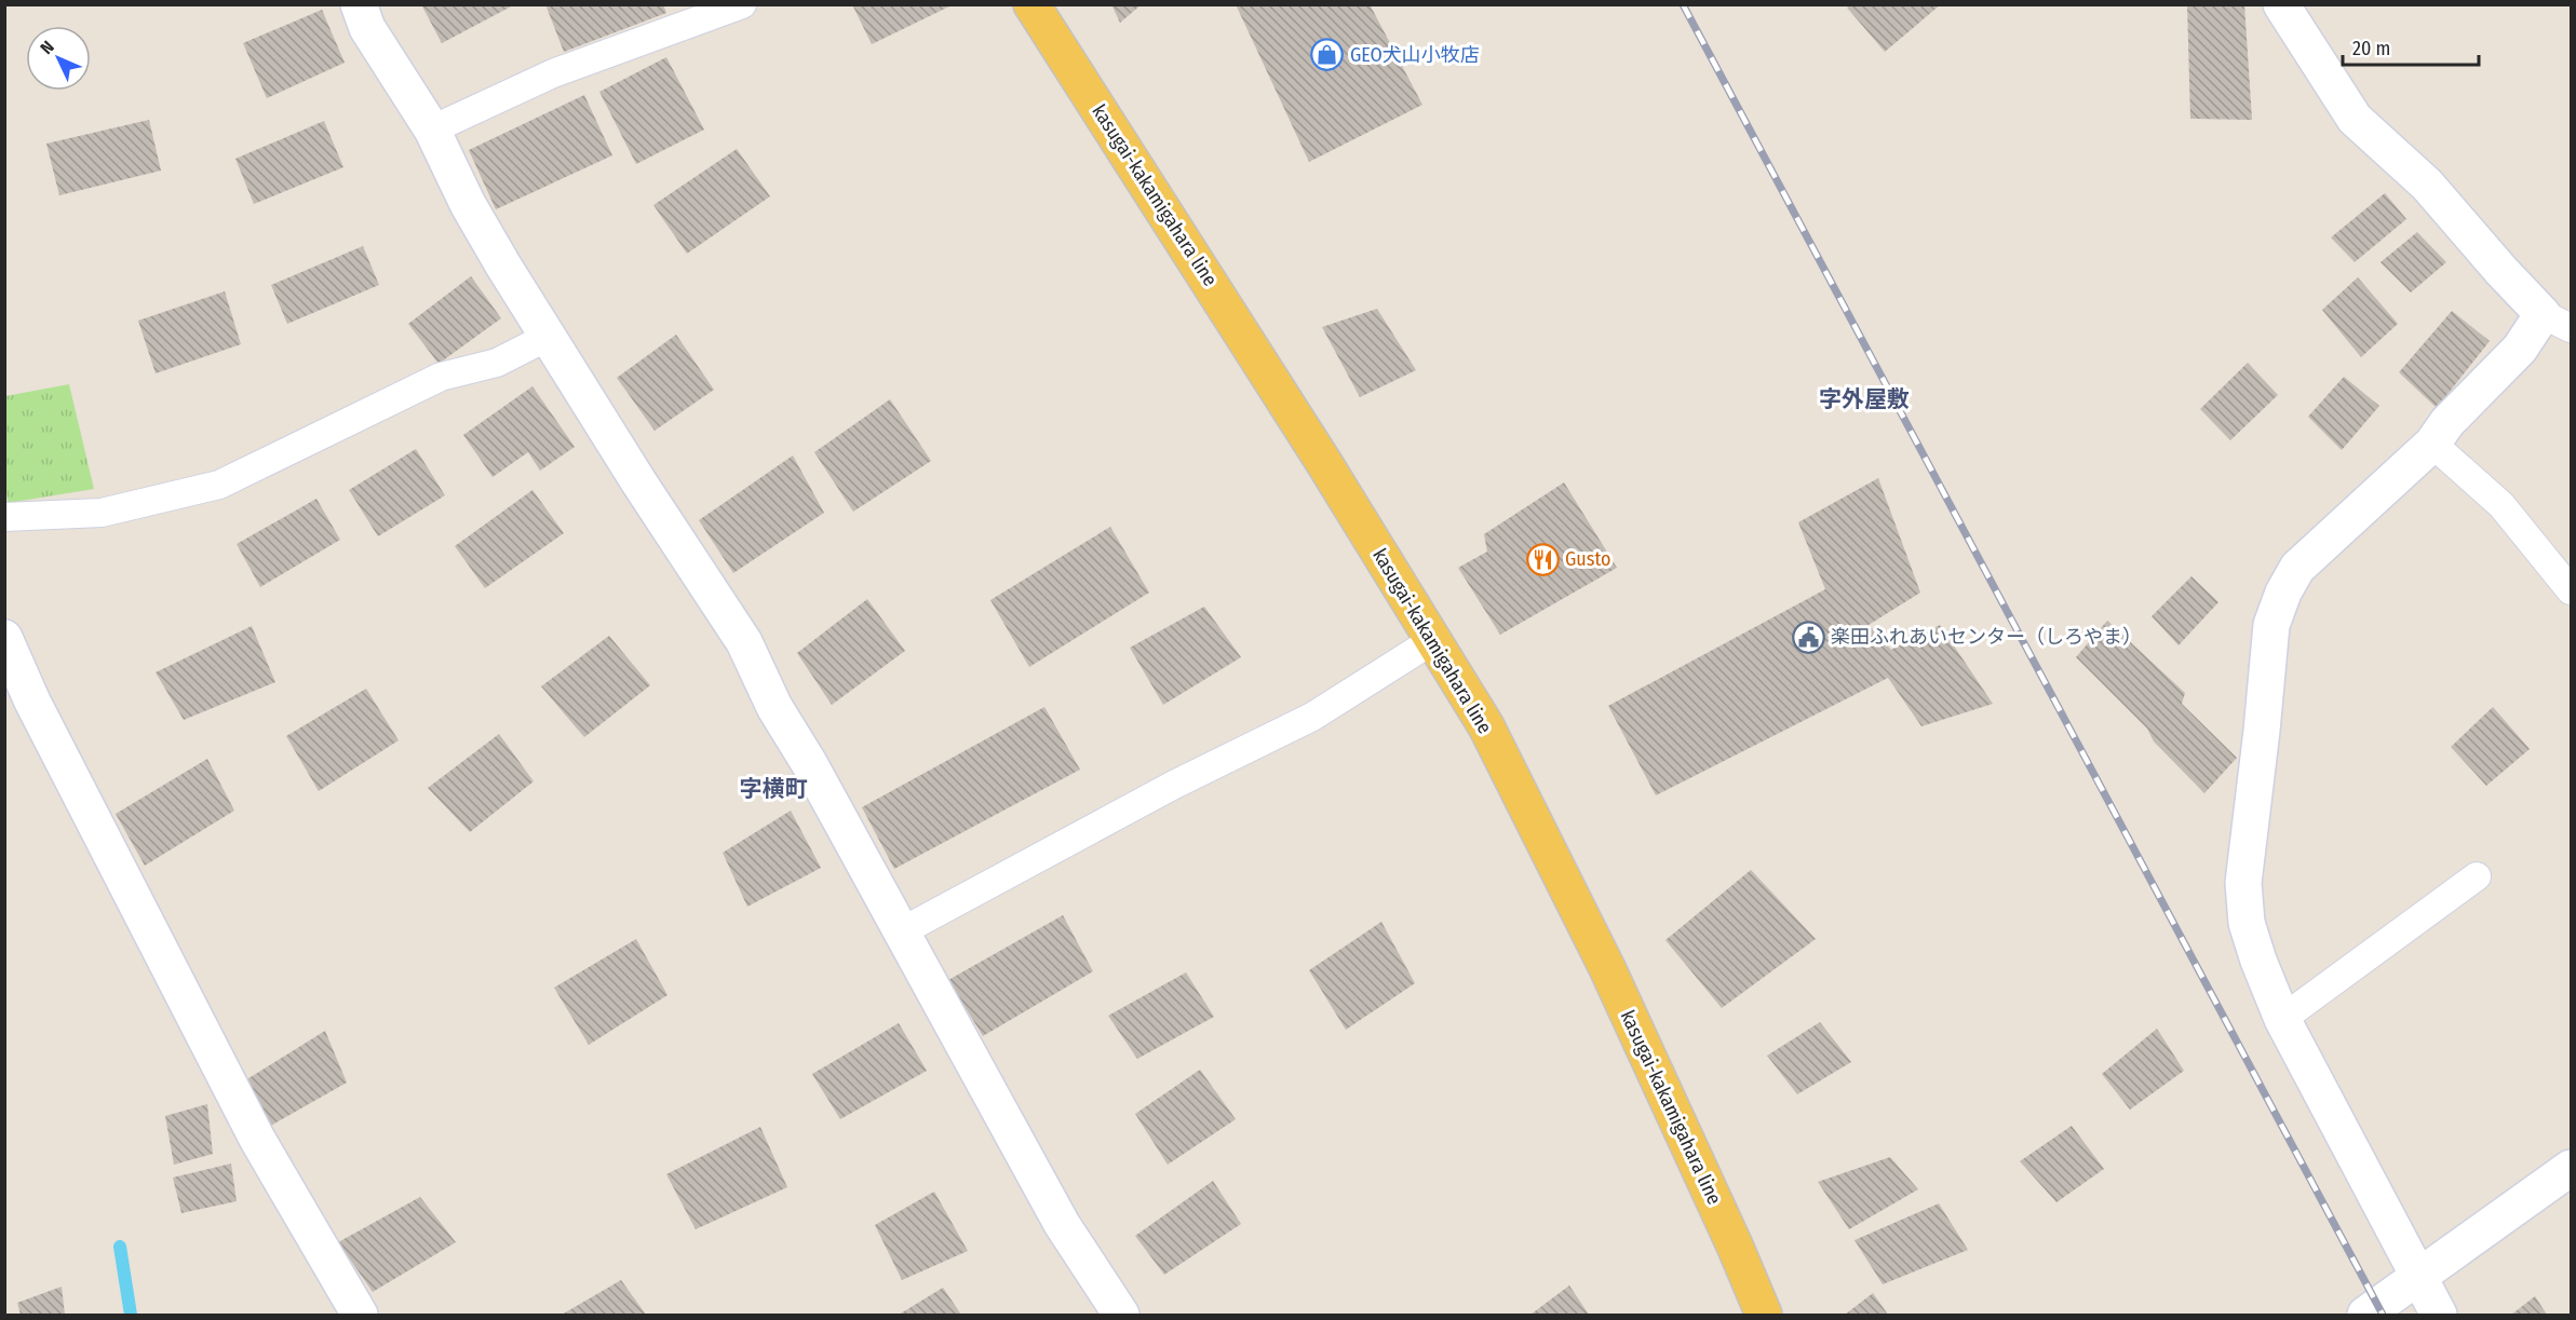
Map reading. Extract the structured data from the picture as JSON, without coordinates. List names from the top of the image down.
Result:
{
  "streets": {
    "main road": ["kasugai-kakamigahara line"]
  },
  "districts": ["字外屋敷", "字横町"],
  "places": {
    "shop": ["GEO犬山小牧店"],
    "restaurant": ["Gusto"],
    "public building": ["楽田ふれあいセンター（しろやま）"]
  },
  "scale_bar": "20 m",
  "north": "top left"
}
